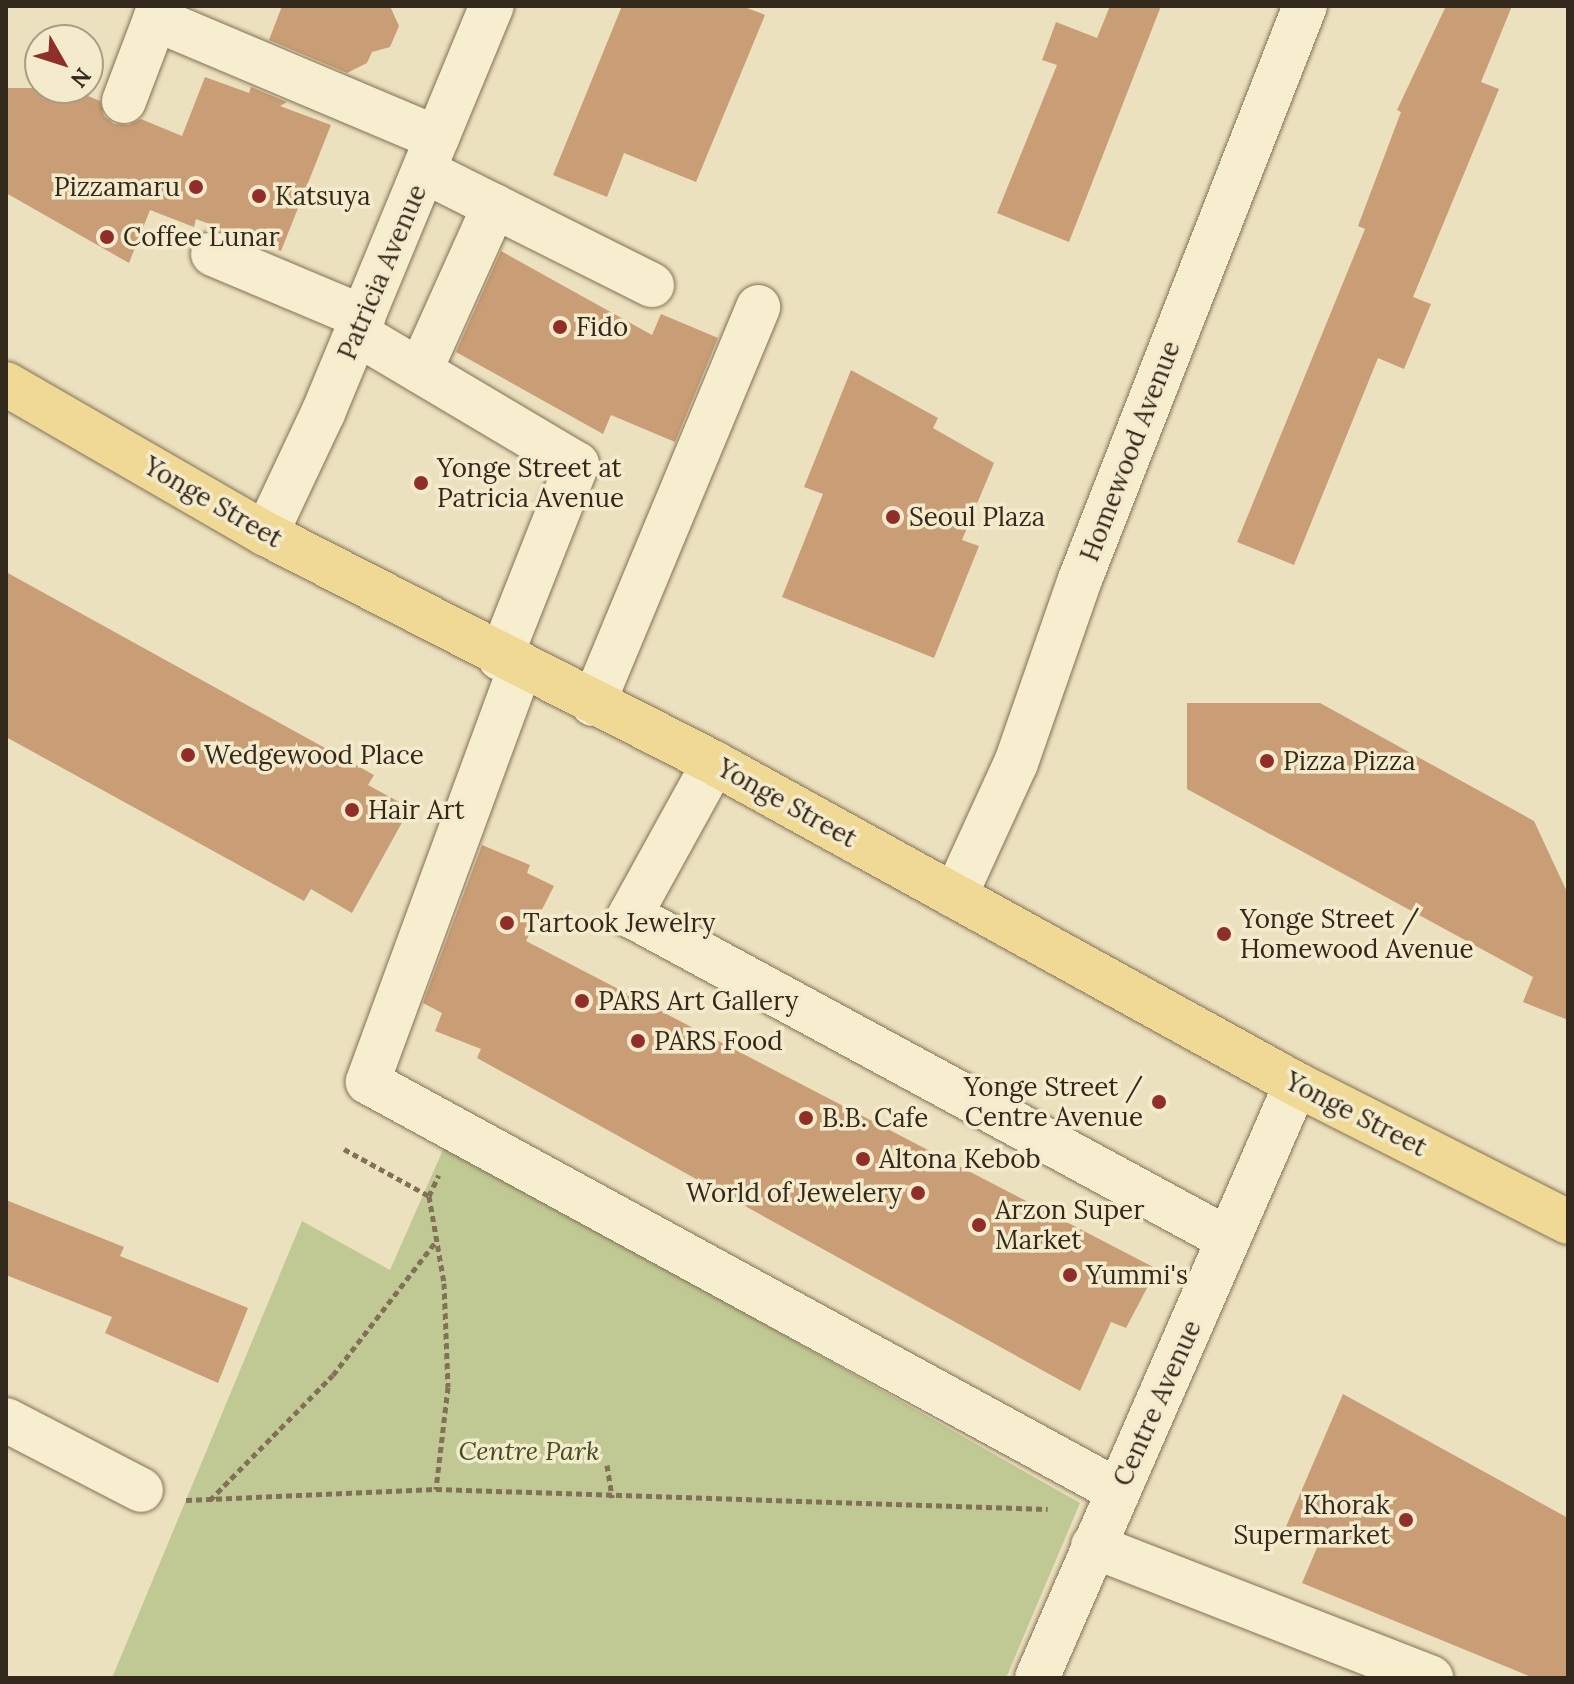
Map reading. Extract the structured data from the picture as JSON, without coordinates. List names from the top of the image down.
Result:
{
  "streets": {
    "main road": ["Yonge Street"],
    "street": ["Patricia Avenue", "Homewood Avenue", "Centre Avenue"]
  },
  "crossings": [
    ["Patricia Avenue", "Yonge Street"],
    ["Homewood Avenue", "Yonge Street"],
    ["Yonge Street", "Centre Avenue"]
  ],
  "parks": ["Centre Park"],
  "places": [
    "Pizzamaru",
    "Katsuya",
    "Coffee Lunar",
    "Fido",
    "Yonge Street at Patricia Avenue",
    "Seoul Plaza",
    "Wedgewood Place",
    "Pizza Pizza",
    "Hair Art",
    "Tartook Jewelry",
    "Yonge Street / Homewood Avenue",
    "PARS Art Gallery",
    "PARS Food",
    "Yonge Street / Centre Avenue",
    "B.B. Cafe",
    "Altona Kebob",
    "World of Jewelery",
    "Arzon Super Market",
    "Yummi's",
    "Khorak Supermarket"
  ],
  "north": "bottom right"
}
